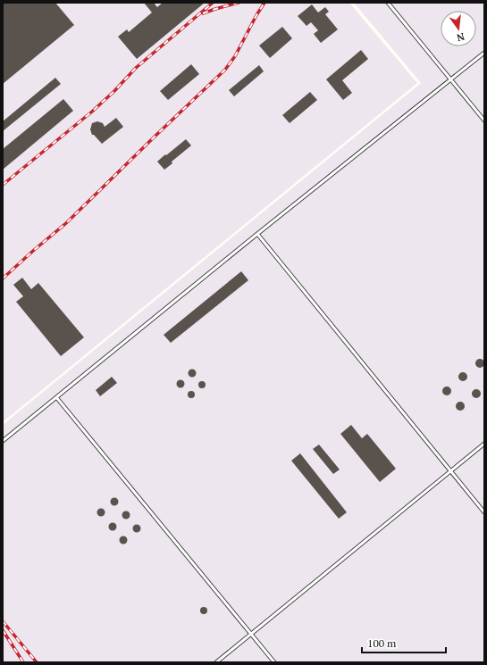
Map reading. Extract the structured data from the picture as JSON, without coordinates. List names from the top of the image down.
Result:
{
  "scale_bar": "100 m",
  "north": "bottom"
}
